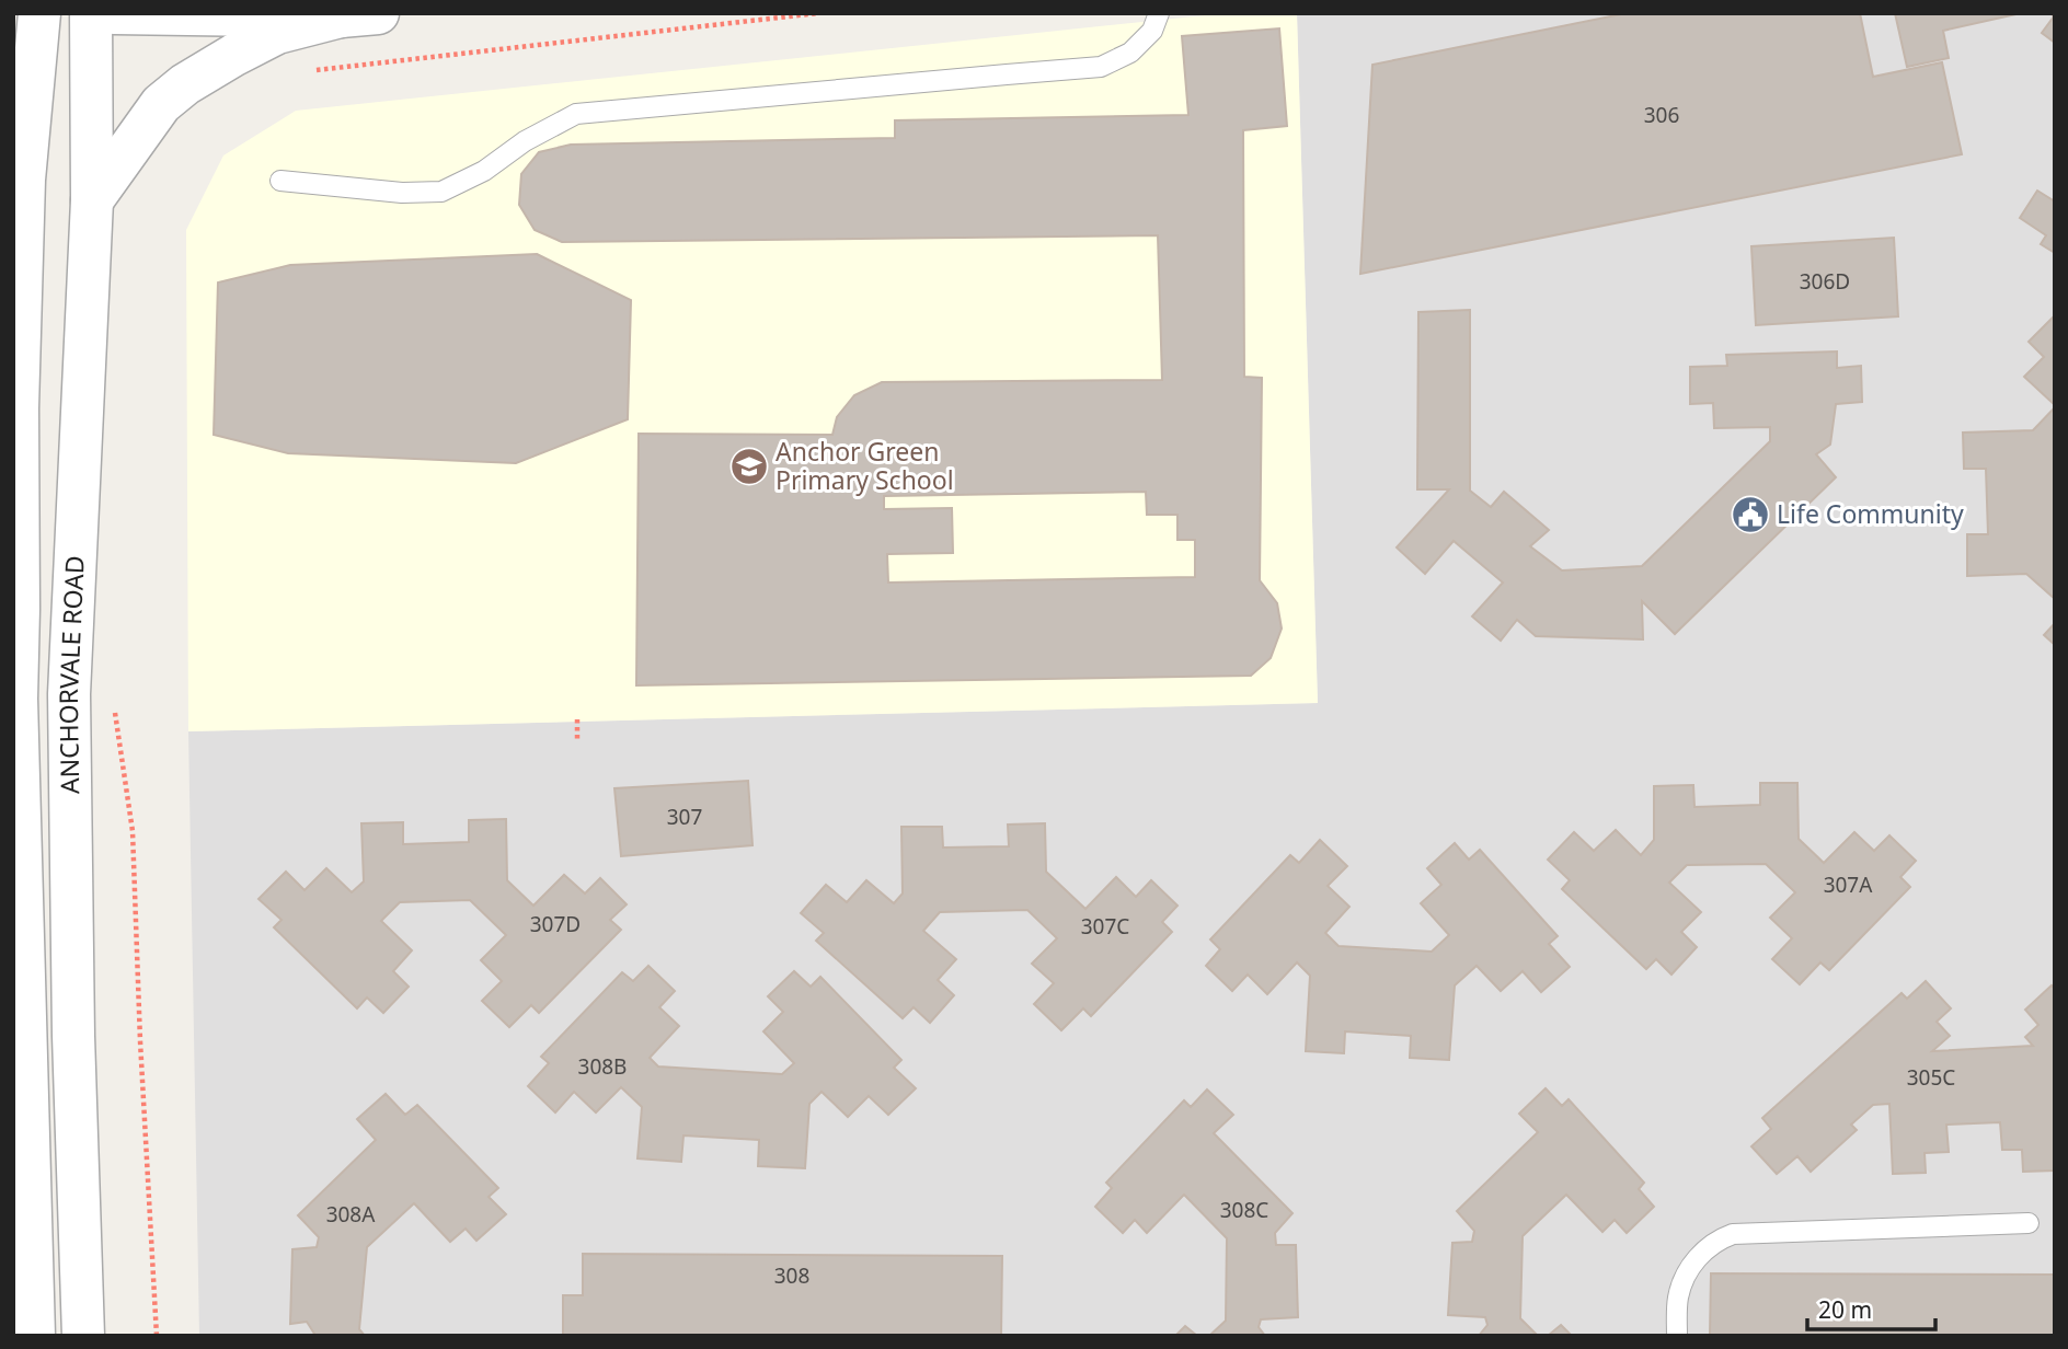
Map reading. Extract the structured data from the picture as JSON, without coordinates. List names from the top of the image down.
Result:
{
  "streets": {
    "street": ["ANCHORVALE ROAD"]
  },
  "places": {
    "school or university": ["Anchor Green Primary School"],
    "public building": ["Life Community"]
  },
  "house_numbers": [
    "306",
    "306D",
    "307",
    "307A",
    "307D",
    "307C",
    "308B",
    "305C",
    "308C",
    "308A",
    "308"
  ],
  "scale_bar": "20 m"
}
